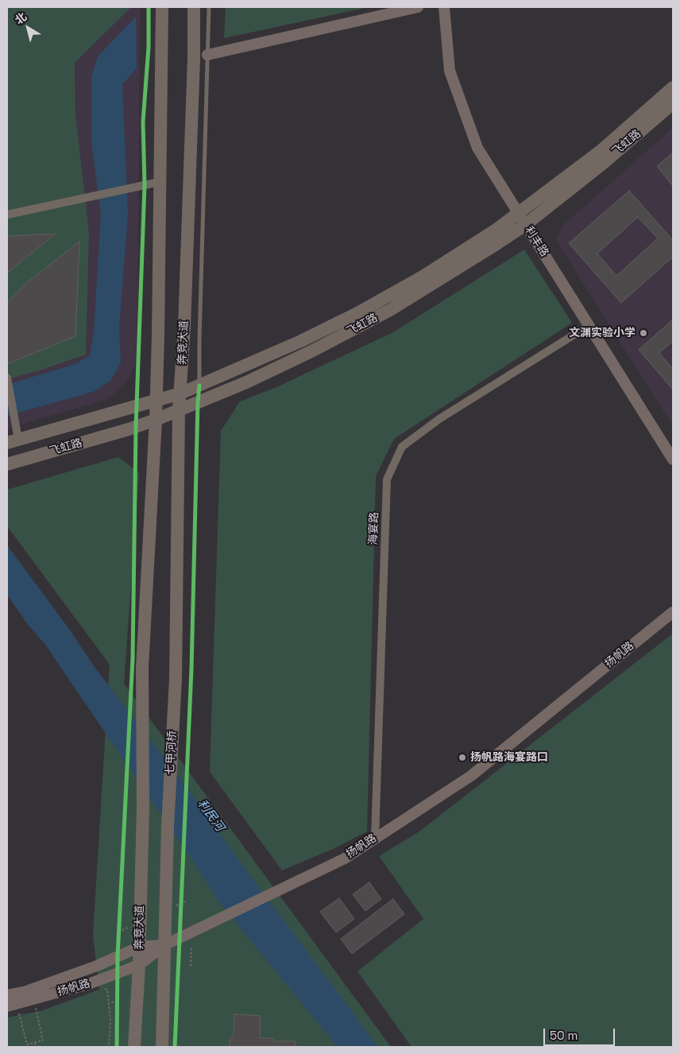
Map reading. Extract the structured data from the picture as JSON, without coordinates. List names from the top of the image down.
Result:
{
  "streets": {
    "main road": ["飞虹路", "奔竞大道", "七甲河桥"],
    "street": ["利丰路", "海宴路", "扬帆路"]
  },
  "crossings": [
    ["飞虹路", "利丰路"],
    ["飞虹路", "奔竞大道"],
    ["利丰路", "海宴路"],
    ["奔竞大道", "扬帆路"],
    ["奔竞大道", "七甲河桥"],
    ["海宴路", "扬帆路"],
    ["扬帆路", "七甲河桥"]
  ],
  "water": ["利民河"],
  "places": ["文渊实验小学", "扬帆路海宴路口"],
  "scale_bar": "50 m",
  "north": "top left"
}
